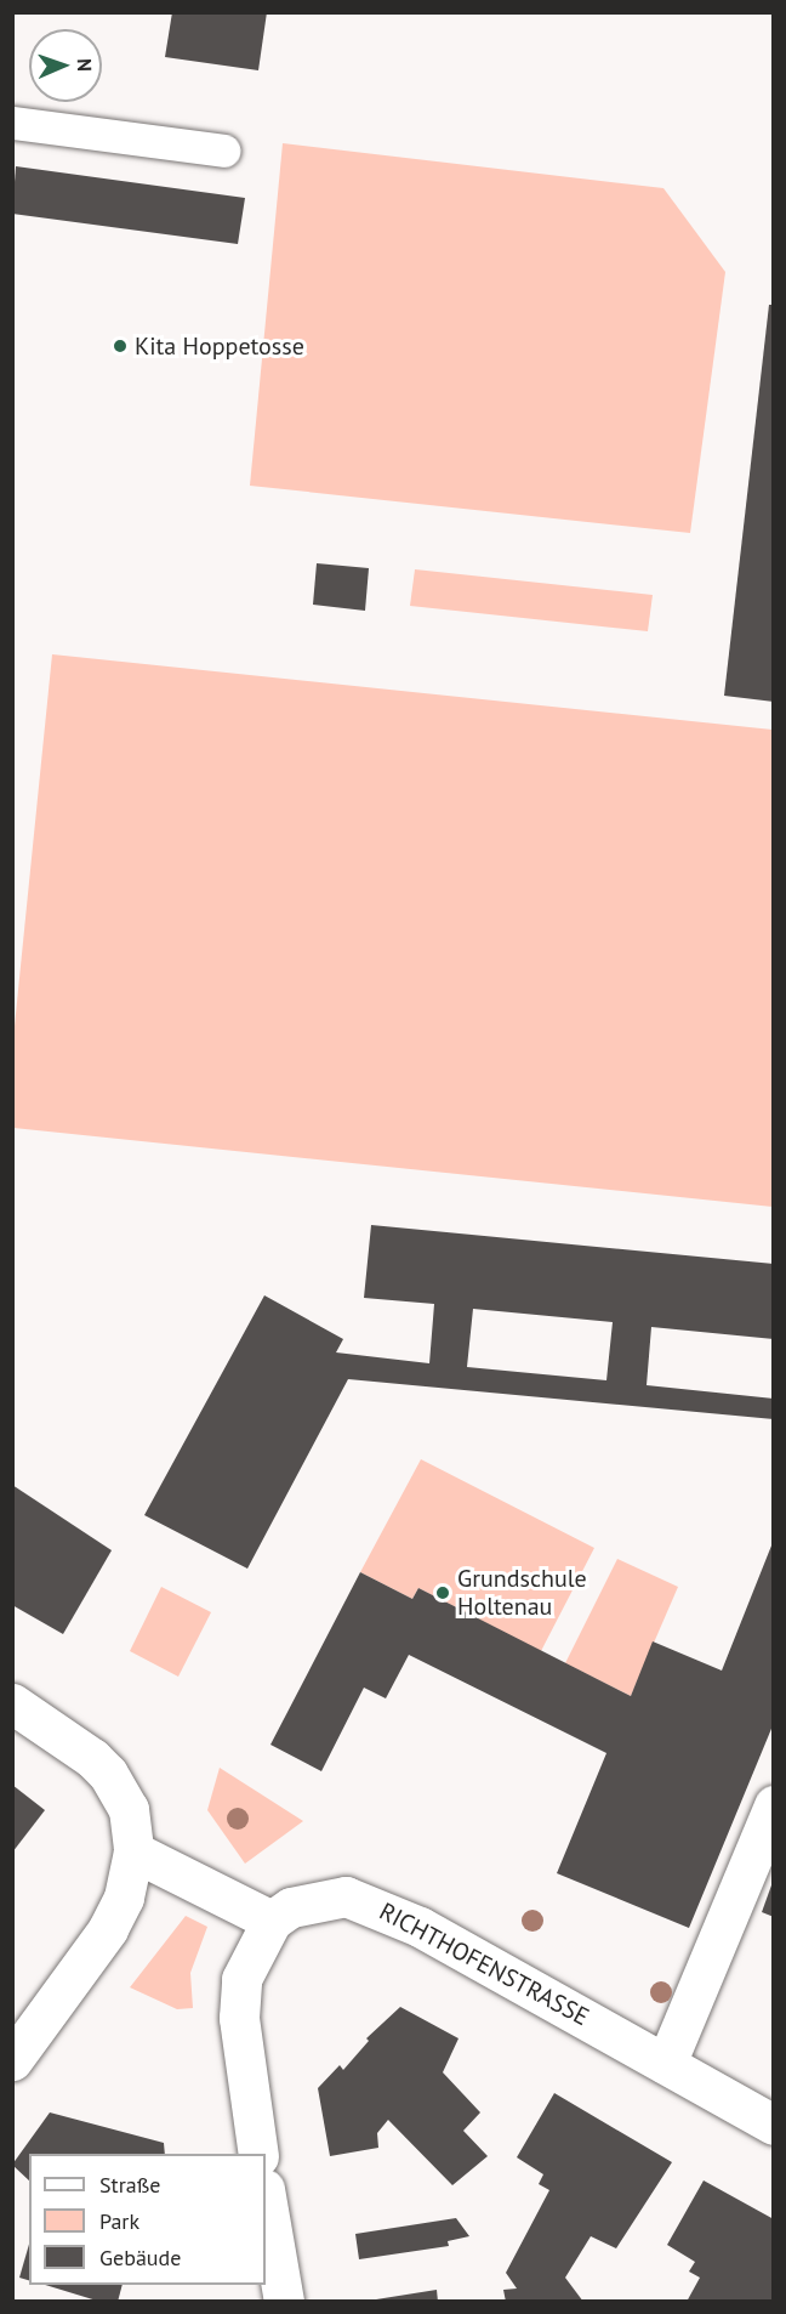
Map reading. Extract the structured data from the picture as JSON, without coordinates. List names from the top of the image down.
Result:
{
  "streets": {
    "street": ["RICHTHOFENSTRASSE"]
  },
  "places": ["Kita Hoppetosse", "Grundschule Holtenau"],
  "legend": ["Straße", "Park", "Gebäude"],
  "north": "right"
}
